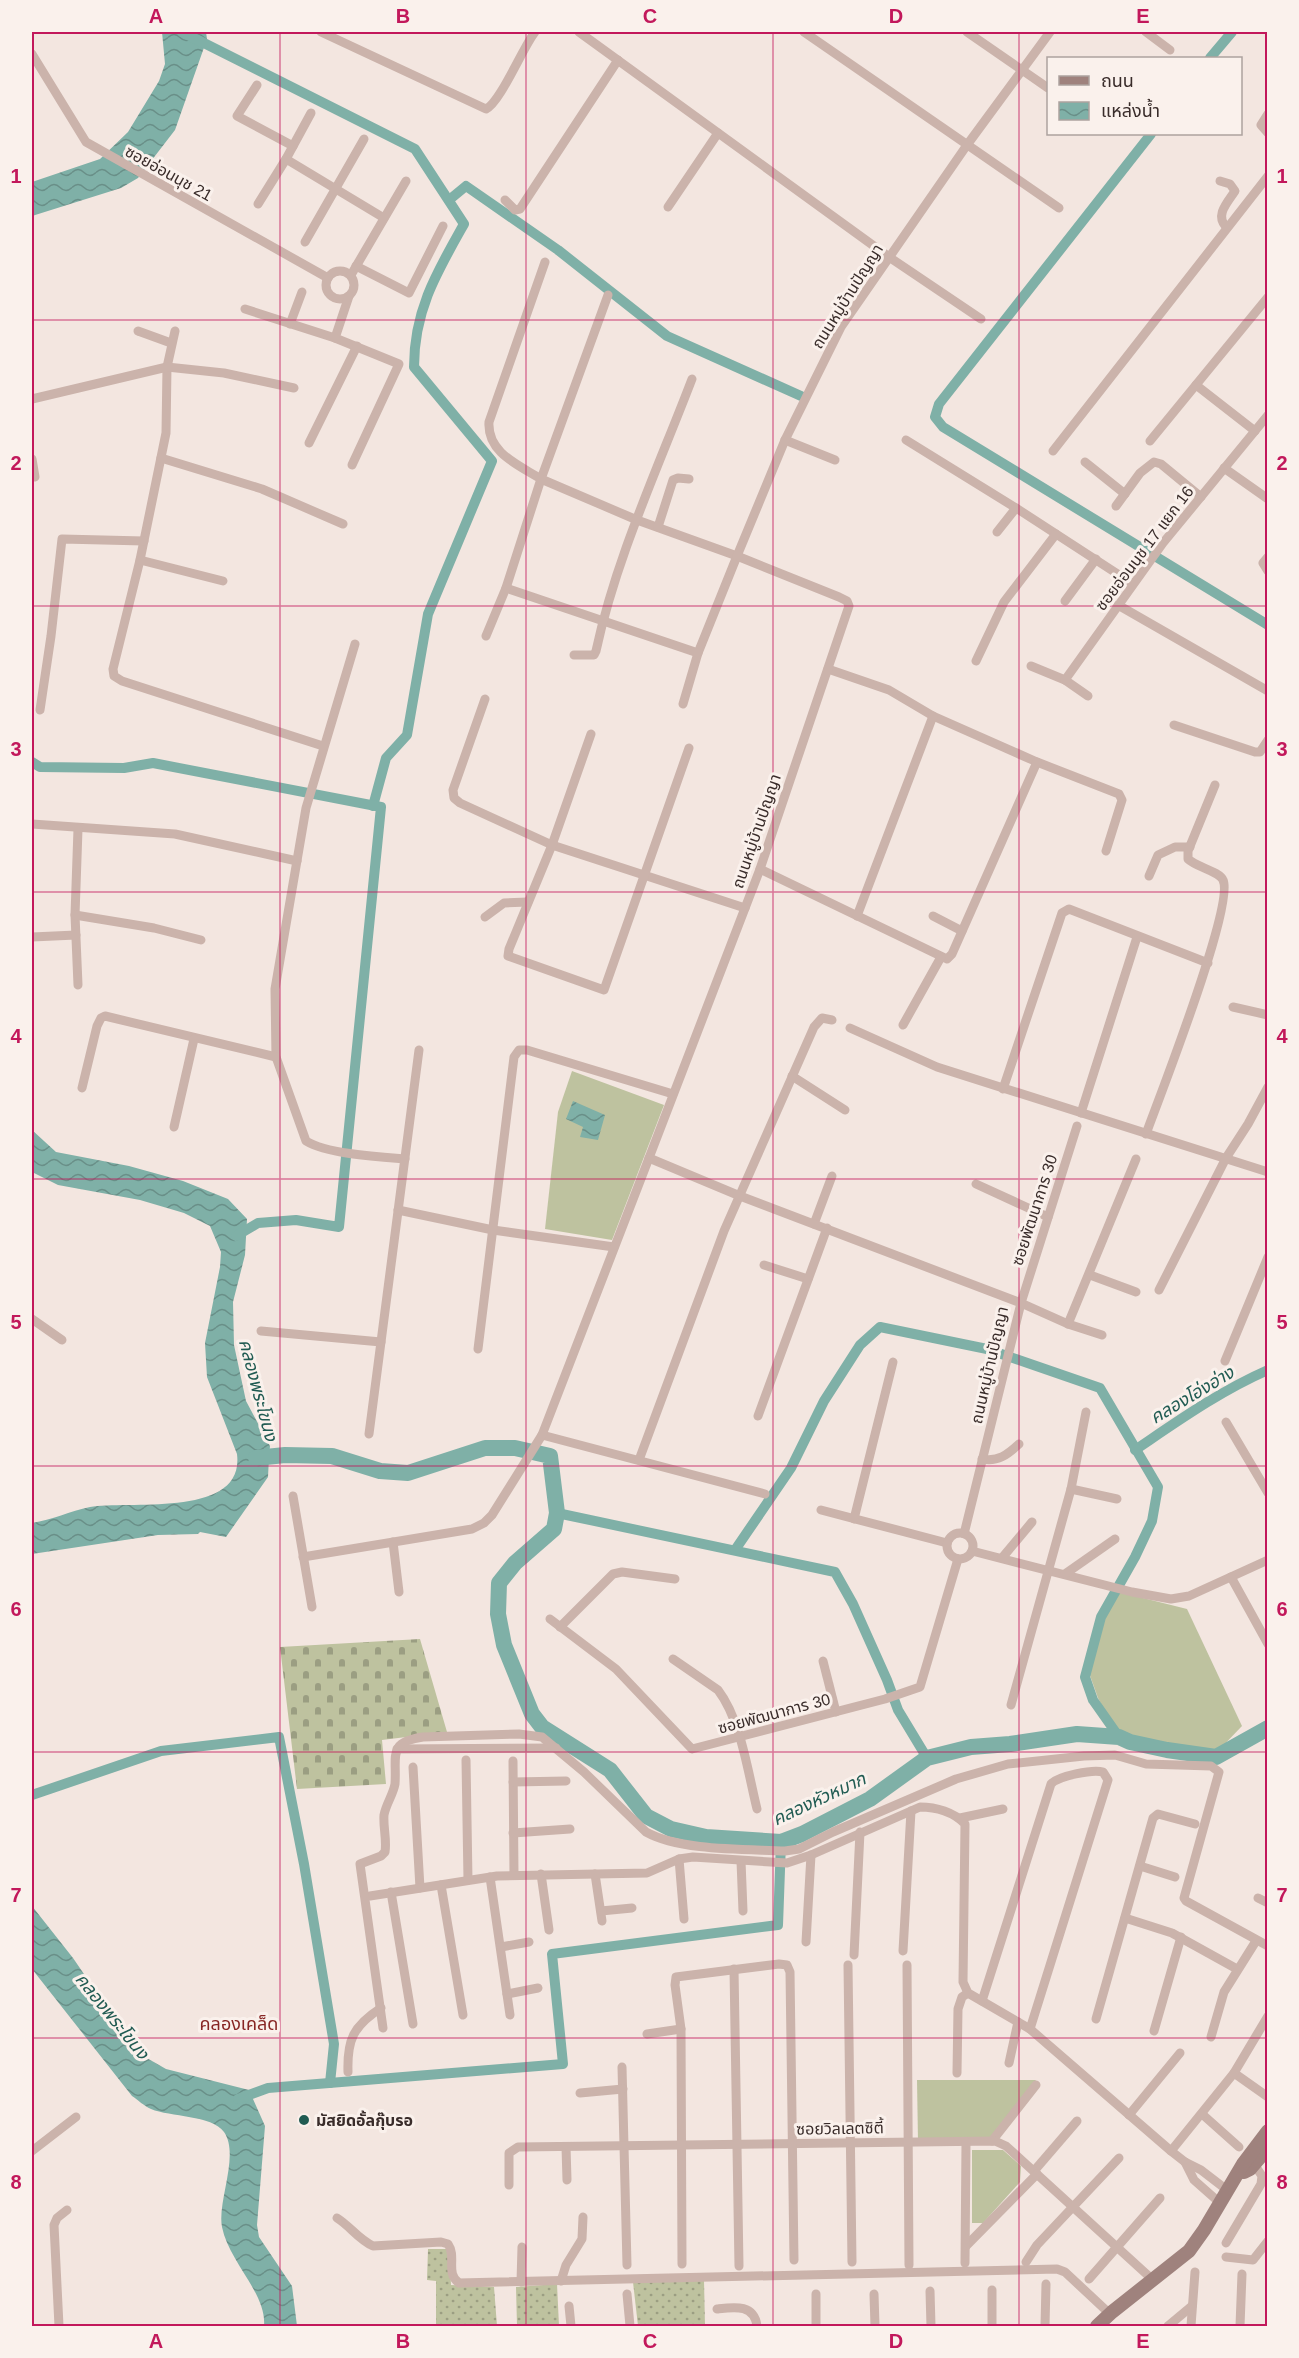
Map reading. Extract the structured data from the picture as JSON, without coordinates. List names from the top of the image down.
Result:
{
  "streets": {
    "street": [
      "ซอยอ่อนนุช 21",
      "ถนนหมู่บ้านปัญญา",
      "ซอยอ่อนนุช 17 แยก 16",
      "ซอยพัฒนาการ 30",
      "ซอยวิลเลตซิตี้"
    ]
  },
  "crossings": [
    ["ถนนหมู่บ้านปัญญา", "ซอยพัฒนาการ 30"]
  ],
  "districts": ["คลองเคล็ด"],
  "water": ["คลองพระโขนง", "คลองโอ่งอ่าง", "คลองหัวหมาก"],
  "places": ["มัสยิดอั้ลกุ๊บรอ"],
  "legend": ["ถนน", "แหล่งน้ำ"],
  "grid": {
    "columns": [
      "A",
      "B",
      "C",
      "D",
      "E"
    ],
    "rows": [
      "1",
      "2",
      "3",
      "4",
      "5",
      "6",
      "7",
      "8"
    ]
  }
}
